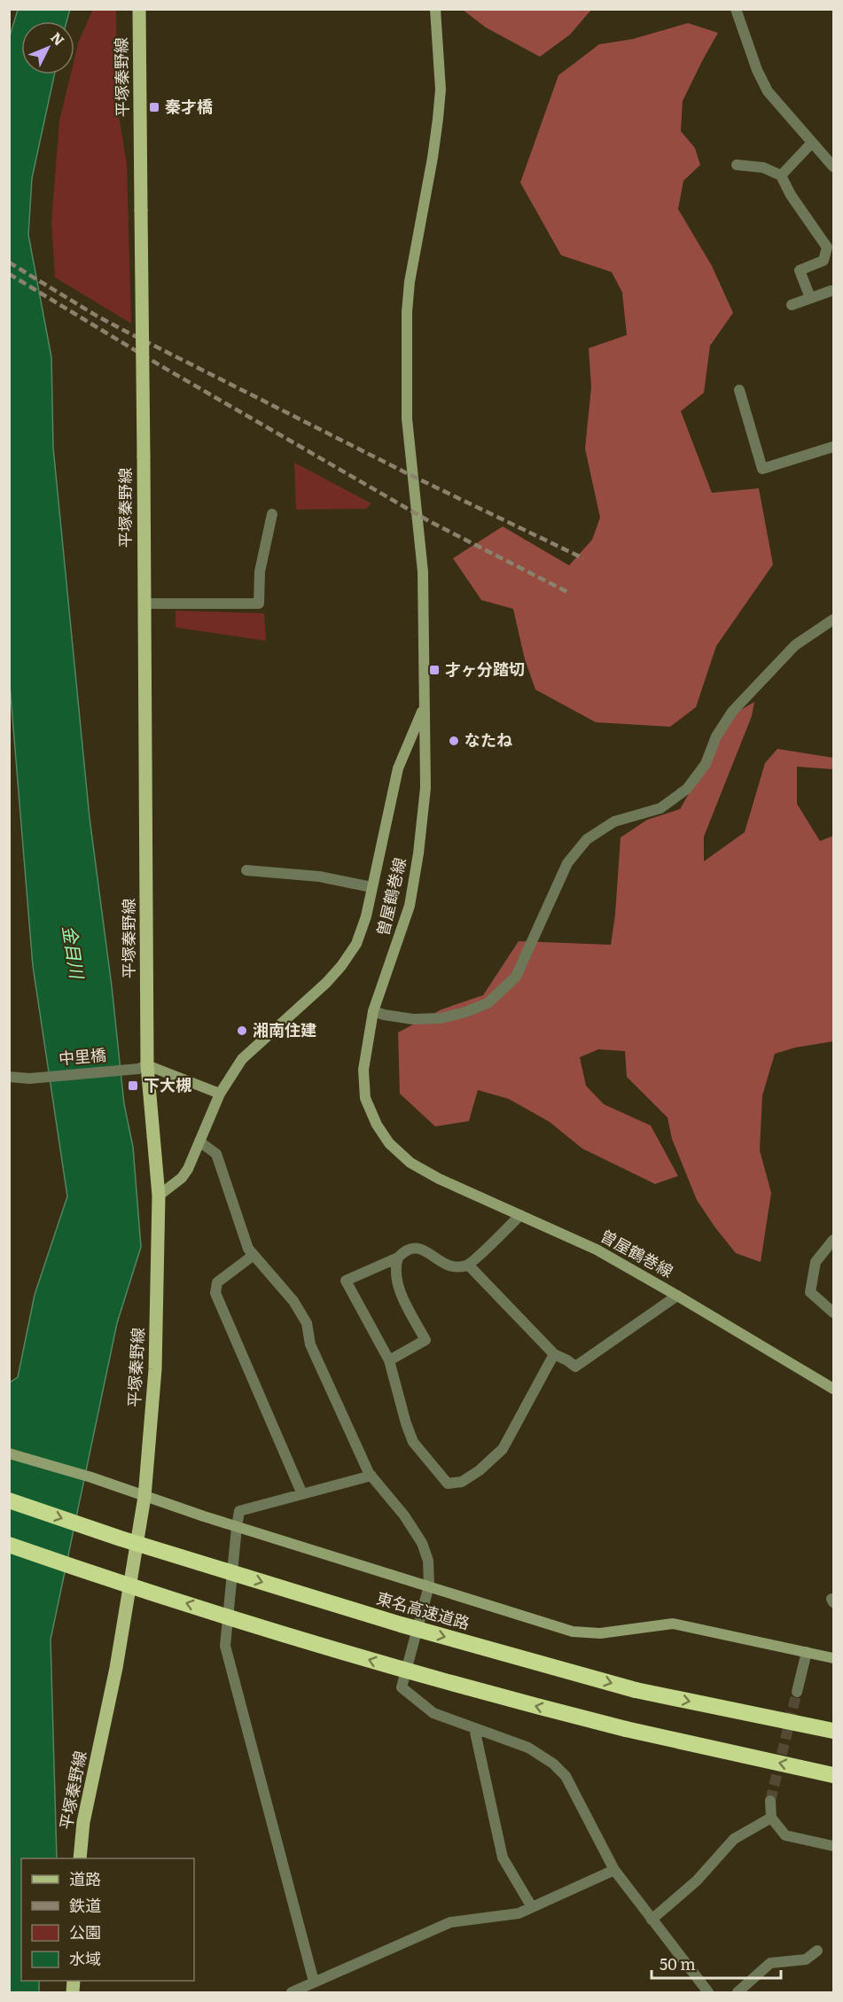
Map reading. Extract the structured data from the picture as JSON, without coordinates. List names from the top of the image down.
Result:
{
  "streets": {
    "highway": ["東名高速道路"],
    "main road": ["平塚秦野線", "曽屋鶴巻線"],
    "street": ["中里橋"]
  },
  "crossings": [
    ["平塚秦野線", "曽屋鶴巻線"],
    ["平塚秦野線", "中里橋"]
  ],
  "water": ["金目川"],
  "places": {
    "transit": ["秦才橋", "才ヶ分踏切", "下大槻"],
    "other": ["なたね", "湘南住建"]
  },
  "legend": [
    "道路",
    "鉄道",
    "公園",
    "水域"
  ],
  "scale_bar": "50 m",
  "north": "top right"
}
